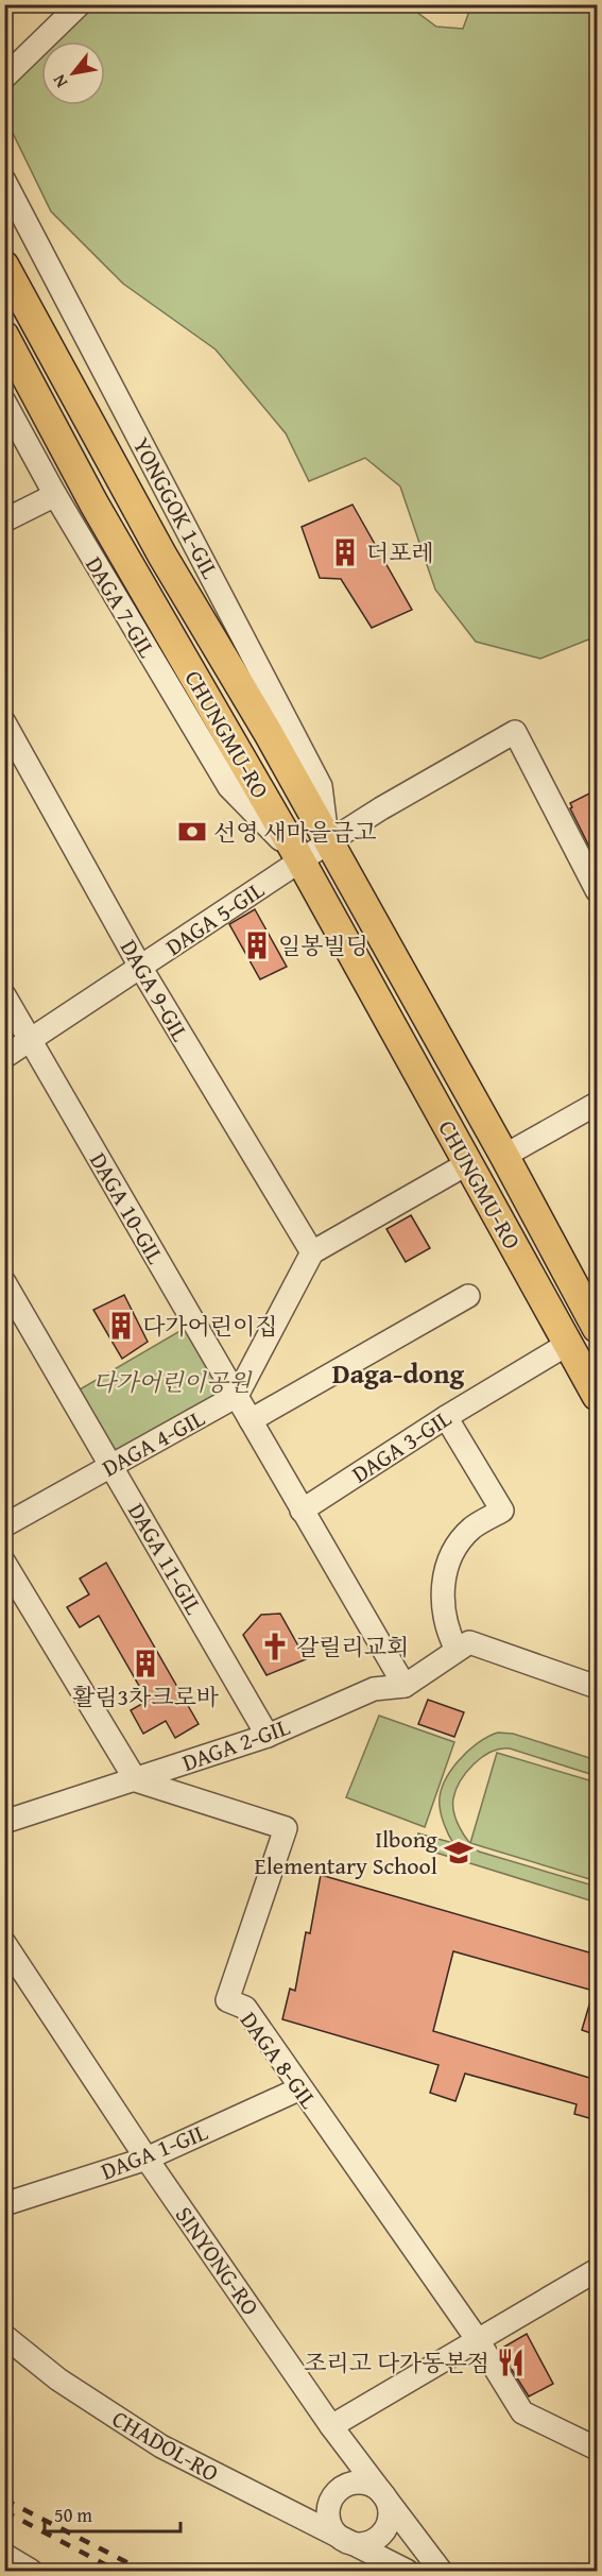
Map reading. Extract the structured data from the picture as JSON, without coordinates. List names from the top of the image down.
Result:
{
  "streets": {
    "main road": ["CHUNGMU-RO"],
    "street": [
      "YONGGOK 1-GIL",
      "DAGA 7-GIL",
      "DAGA 5-GIL",
      "DAGA 9-GIL",
      "DAGA 10-GIL",
      "DAGA 4-GIL",
      "DAGA 3-GIL",
      "DAGA 11-GIL",
      "DAGA 2-GIL",
      "DAGA 8-GIL",
      "DAGA 1-GIL",
      "SINYONG-RO",
      "CHADOL-RO"
    ]
  },
  "crossings": [
    ["YONGGOK 1-GIL", "CHUNGMU-RO"],
    ["YONGGOK 1-GIL", "DAGA 5-GIL"],
    ["DAGA 7-GIL", "CHUNGMU-RO"],
    ["DAGA 7-GIL", "DAGA 5-GIL"],
    ["CHUNGMU-RO", "DAGA 5-GIL"],
    ["CHUNGMU-RO", "DAGA 3-GIL"],
    ["DAGA 5-GIL", "DAGA 9-GIL"],
    ["DAGA 5-GIL", "DAGA 10-GIL"],
    ["DAGA 10-GIL", "DAGA 4-GIL"],
    ["DAGA 10-GIL", "DAGA 3-GIL"],
    ["DAGA 10-GIL", "DAGA 2-GIL"],
    ["DAGA 4-GIL", "DAGA 11-GIL"],
    ["DAGA 11-GIL", "DAGA 2-GIL"],
    ["DAGA 2-GIL", "DAGA 8-GIL"],
    ["DAGA 8-GIL", "DAGA 1-GIL"],
    ["DAGA 1-GIL", "SINYONG-RO"]
  ],
  "districts": ["Daga-dong"],
  "parks": ["다가어린이공원"],
  "places": {
    "building": [
      "더포레",
      "일봉빌딩",
      "다가어린이집",
      "활림3차크로바"
    ],
    "bank": ["선영 새마을금고"],
    "church": ["갈릴리교회"],
    "school or university": ["Ilbong Elementary School"],
    "restaurant": ["조리고 다가동본점"]
  },
  "scale_bar": "50 m",
  "north": "bottom left"
}
